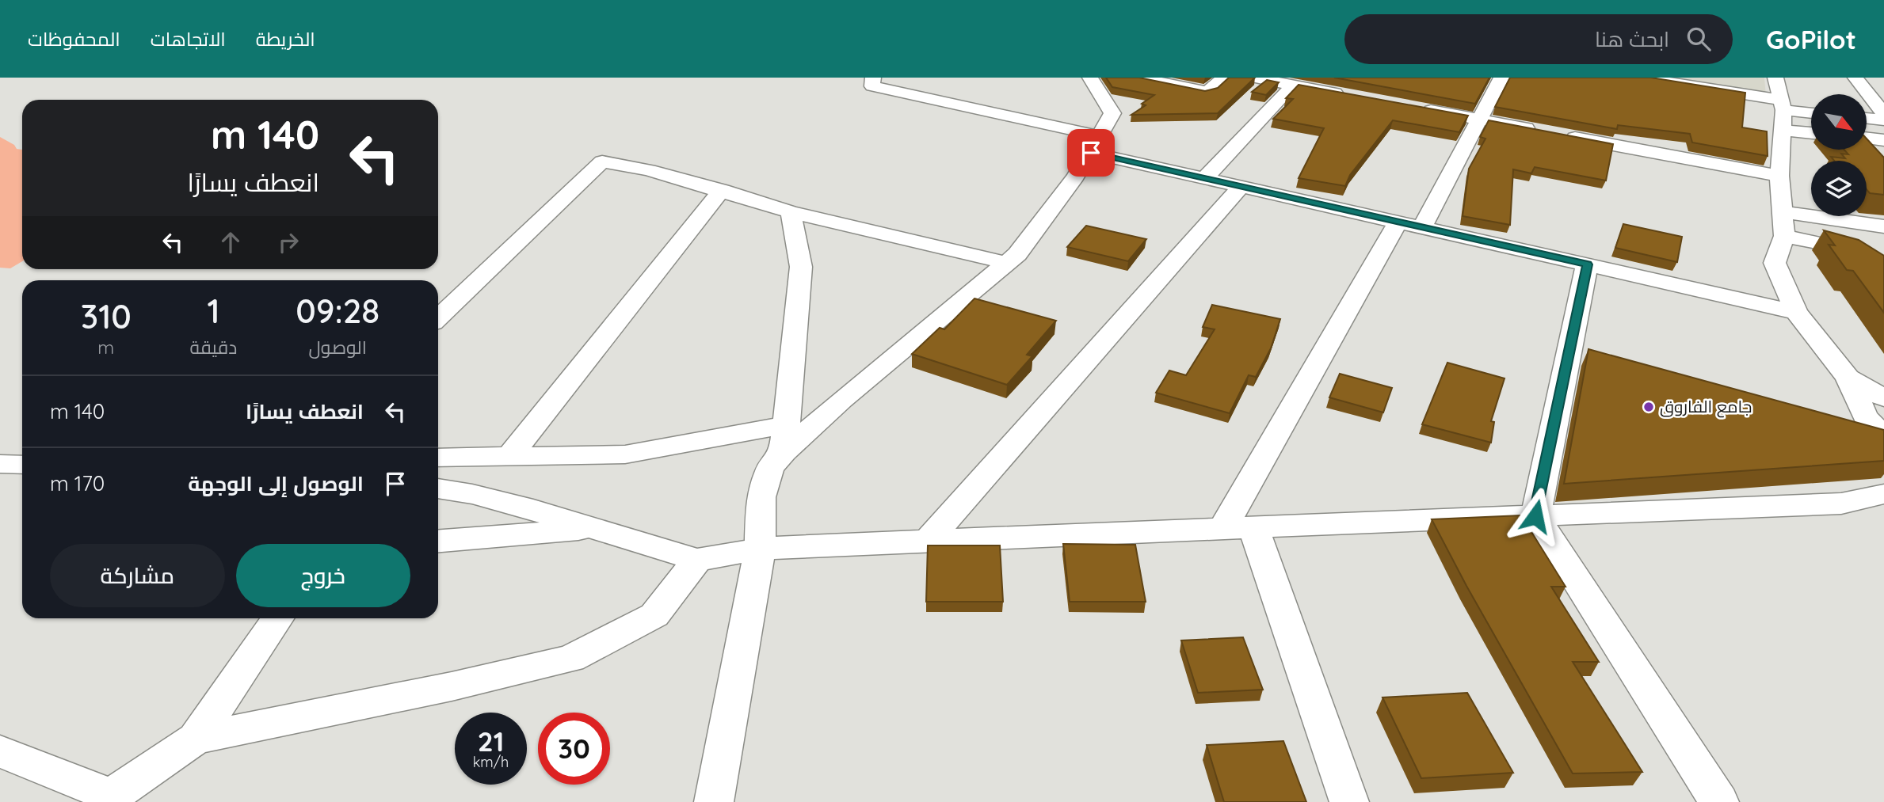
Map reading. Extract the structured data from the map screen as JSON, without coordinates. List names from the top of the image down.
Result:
{
  "places": ["جامع الفاروق"],
  "north": "bottom right",
  "page": {
    "header": "GoPilot",
    "search": "ابحث هنا",
    "nav": ["الخريطة", "الاتجاهات", "المحفوظات"],
    "turn": ["140 m", "انعطف يسارًا"],
    "eta": [
      "09:28",
      "الوصول",
      "1",
      "دقيقة",
      "310",
      "m"
    ],
    "list": [
      {
        "name": "انعطف يسارًا",
        "value": "140 m"
      },
      {
        "name": "الوصول إلى الوجهة",
        "value": "170 m"
      }
    ],
    "buttons": ["خروج", "مشاركة"],
    "speed": "21 km/h",
    "limit": "30"
  }
}
